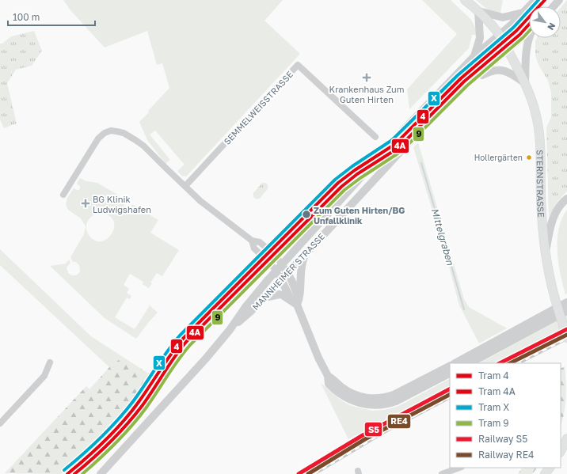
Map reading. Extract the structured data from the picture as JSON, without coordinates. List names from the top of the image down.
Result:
{
  "streets": {
    "main road": ["STERNSTRASSE"],
    "street": ["SEMMELWEISSTRASSE", "MANNHEIMER STRASSE"]
  },
  "crossings": [
    ["STERNSTRASSE", "MANNHEIMER STRASSE"]
  ],
  "water": ["Mittelgraben"],
  "places": {
    "health": ["Krankenhaus Zum Guten Hirten", "BG Klinik Ludwigshafen"],
    "other": ["Hollergärten", "Zum Guten Hirten/BG Unfallklinik"]
  },
  "lines": [
    "tram line 4",
    "tram line X",
    "tram line 4A",
    "tram line 9",
    "rail line S5",
    "rail line RE4"
  ],
  "legend": [
    "Tram 4",
    "Tram 4A",
    "Tram X",
    "Tram 9",
    "Railway S5",
    "Railway RE4"
  ],
  "scale_bar": "100 m",
  "north": "bottom right"
}
